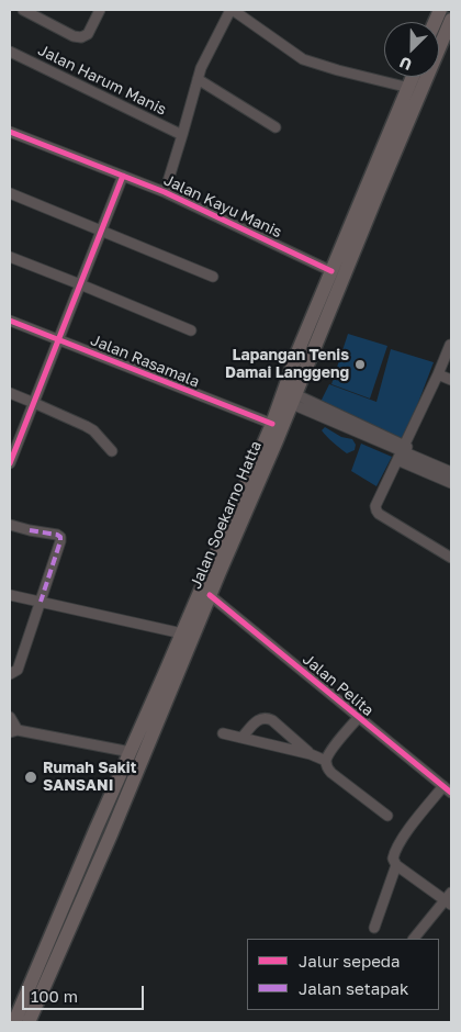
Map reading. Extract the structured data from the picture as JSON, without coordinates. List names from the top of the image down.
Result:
{
  "streets": {
    "main road": ["Jalan Soekarno Hatta"],
    "street": [
      "Jalan Harum Manis",
      "Jalan Kayu Manis",
      "Jalan Rasamala",
      "Jalan Pelita"
    ]
  },
  "crossings": [
    ["Jalan Kayu Manis", "Jalan Soekarno Hatta"],
    ["Jalan Rasamala", "Jalan Soekarno Hatta"],
    ["Jalan Soekarno Hatta", "Jalan Pelita"]
  ],
  "places": ["Lapangan Tenis Damai Langgeng", "Rumah Sakit SANSANI"],
  "legend": ["Jalur sepeda", "Jalan setapak"],
  "scale_bar": "100 m",
  "north": "bottom left"
}
